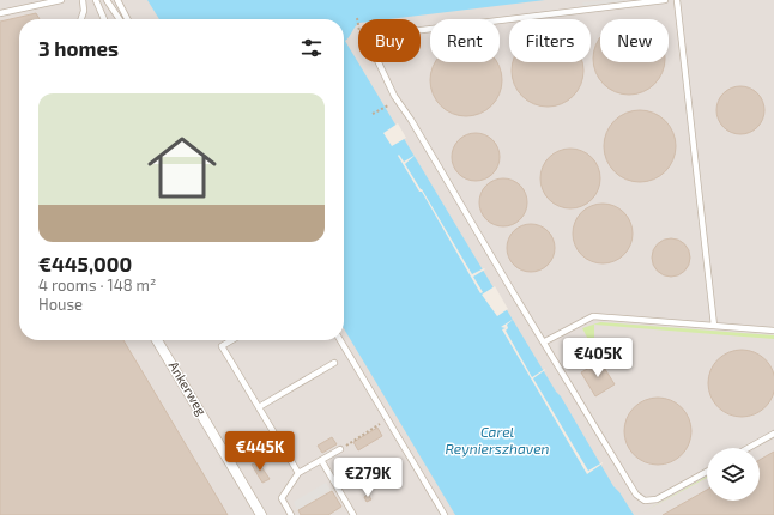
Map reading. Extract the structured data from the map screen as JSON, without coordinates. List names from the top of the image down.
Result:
{
  "streets": {
    "lane": ["Ankerweg"]
  },
  "water": ["Carel Reynierszhaven"],
  "page": {
    "chip": [
      "Buy",
      "Rent",
      "Filters",
      "New"
    ],
    "heading": "3 homes",
    "list": [
      {
        "name": "€445,000",
        "note": "4 rooms · 148 m² · House"
      }
    ],
    "price": ["€405K", "€445K", "€279K"]
  }
}
